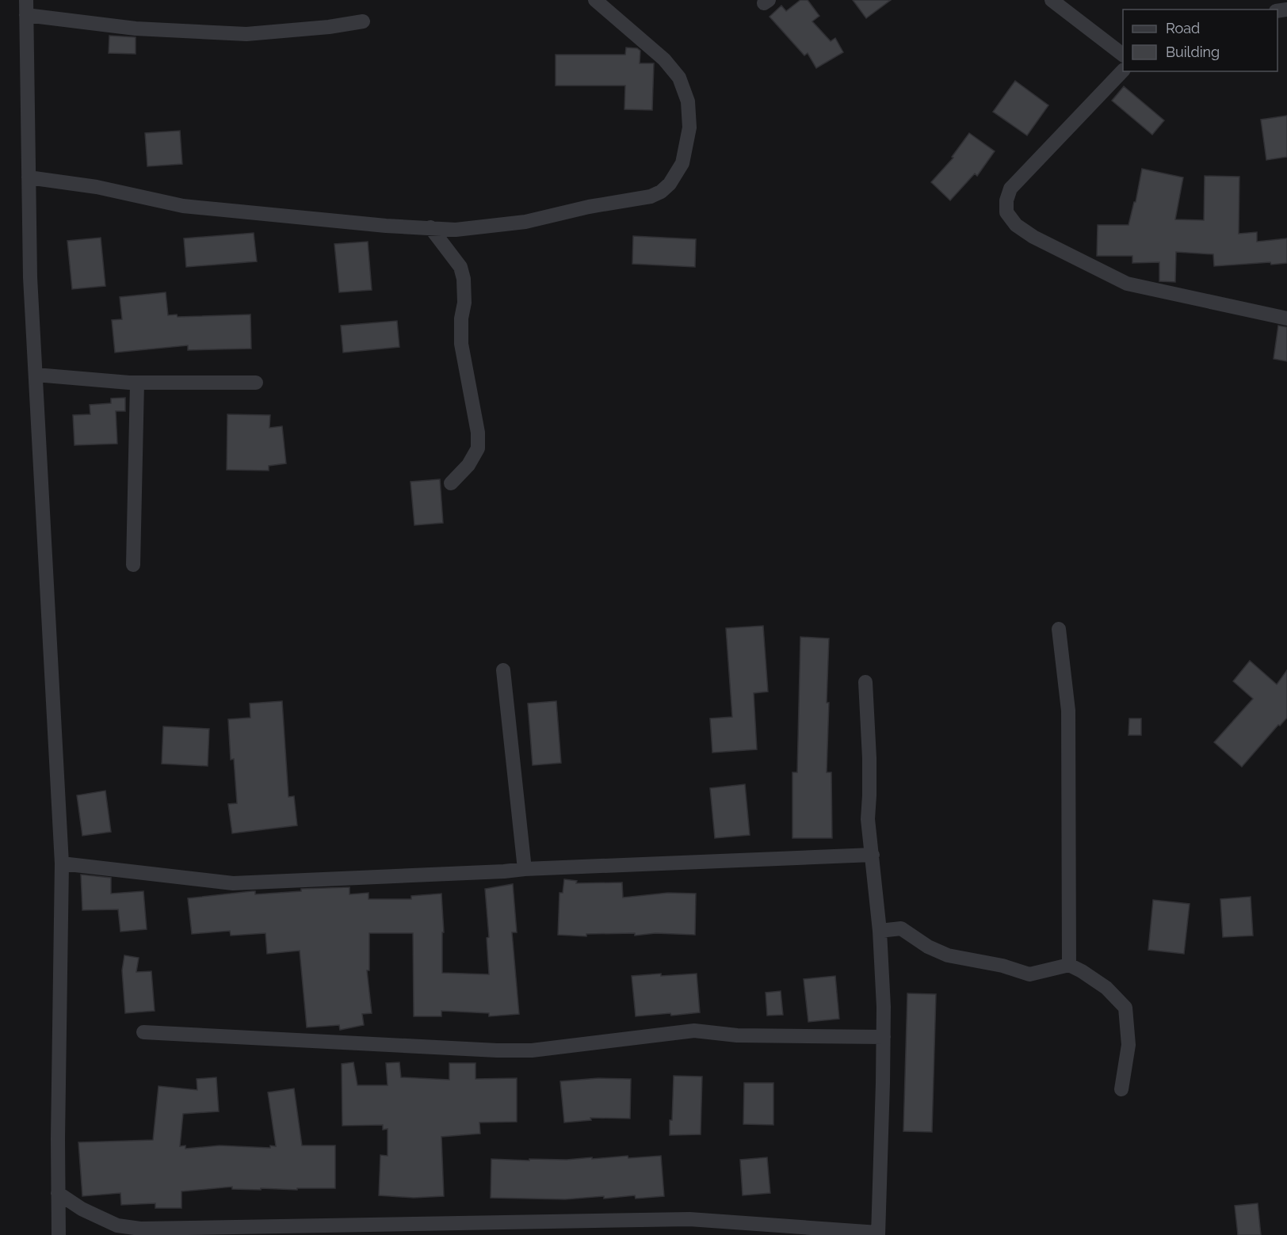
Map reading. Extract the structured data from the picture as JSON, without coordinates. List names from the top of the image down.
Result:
{
  "legend": ["Road", "Building"]
}
